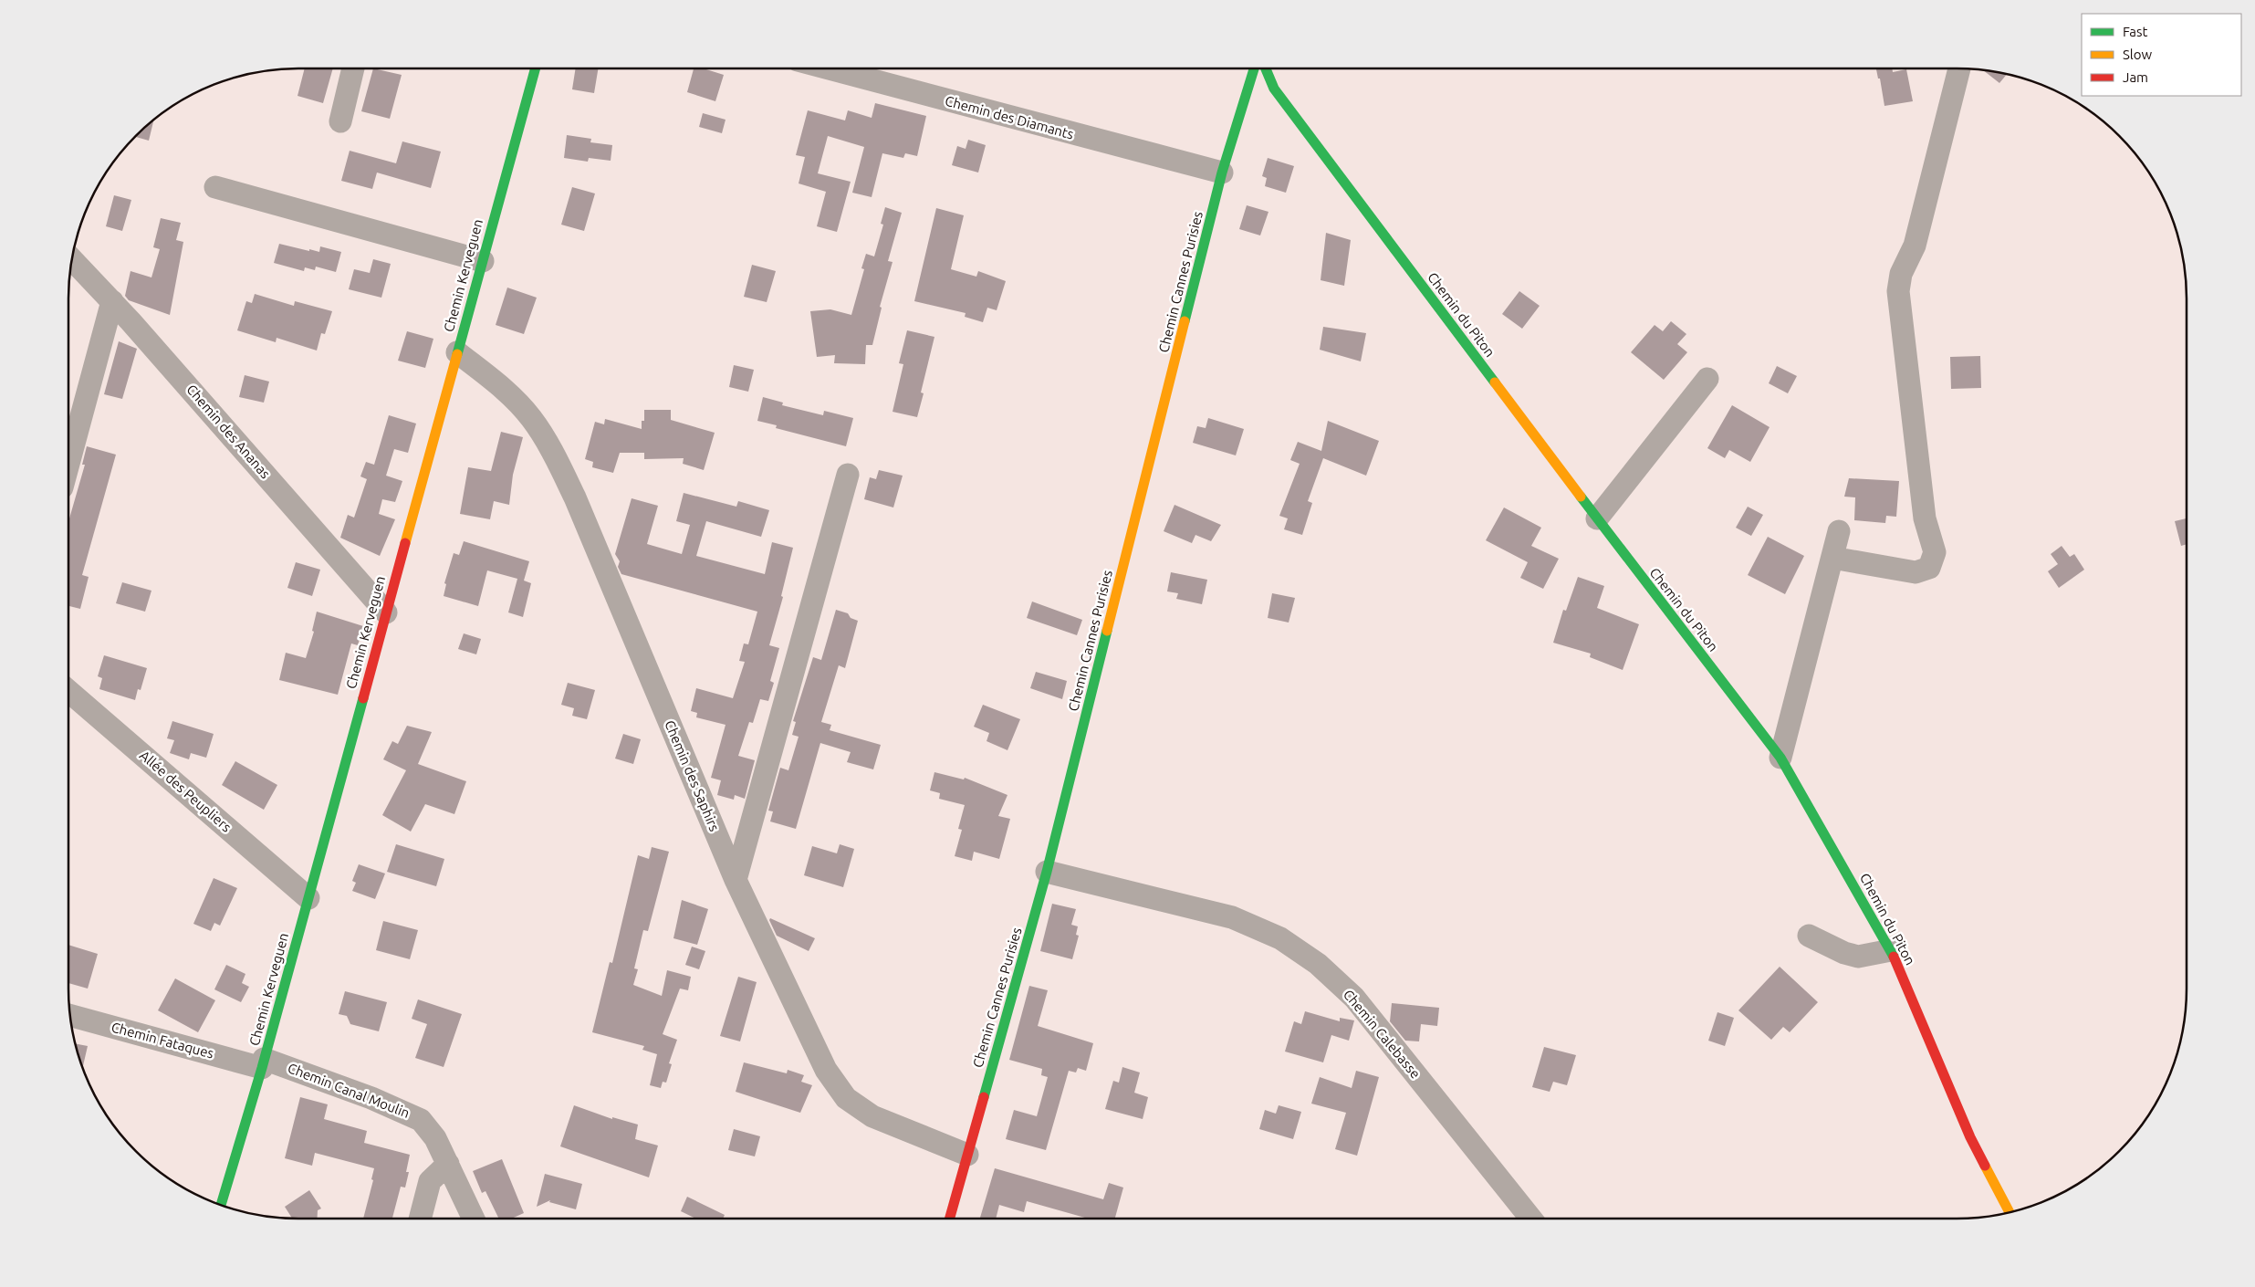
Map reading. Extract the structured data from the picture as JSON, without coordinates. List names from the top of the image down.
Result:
{
  "streets": {
    "street": [
      "Chemin des Diamants",
      "Chemin Kerveguen",
      "Chemin Cannes Purisies",
      "Chemin du Piton",
      "Chemin des Ananas",
      "Chemin des Saphirs",
      "Allée des Peupliers",
      "Chemin Calebasse",
      "Chemin Fataques",
      "Chemin Canal Moulin"
    ]
  },
  "crossings": [
    ["Chemin des Diamants", "Chemin Cannes Purisies"],
    ["Chemin Kerveguen", "Chemin des Ananas"],
    ["Chemin Kerveguen", "Chemin des Saphirs"],
    ["Chemin Kerveguen", "Allée des Peupliers"],
    ["Chemin Kerveguen", "Chemin Fataques"],
    ["Chemin Kerveguen", "Chemin Canal Moulin"],
    ["Chemin Cannes Purisies", "Chemin des Saphirs"],
    ["Chemin Cannes Purisies", "Chemin Calebasse"],
    ["Chemin Fataques", "Chemin Canal Moulin"]
  ],
  "legend": ["Fast", "Slow", "Jam"]
}
